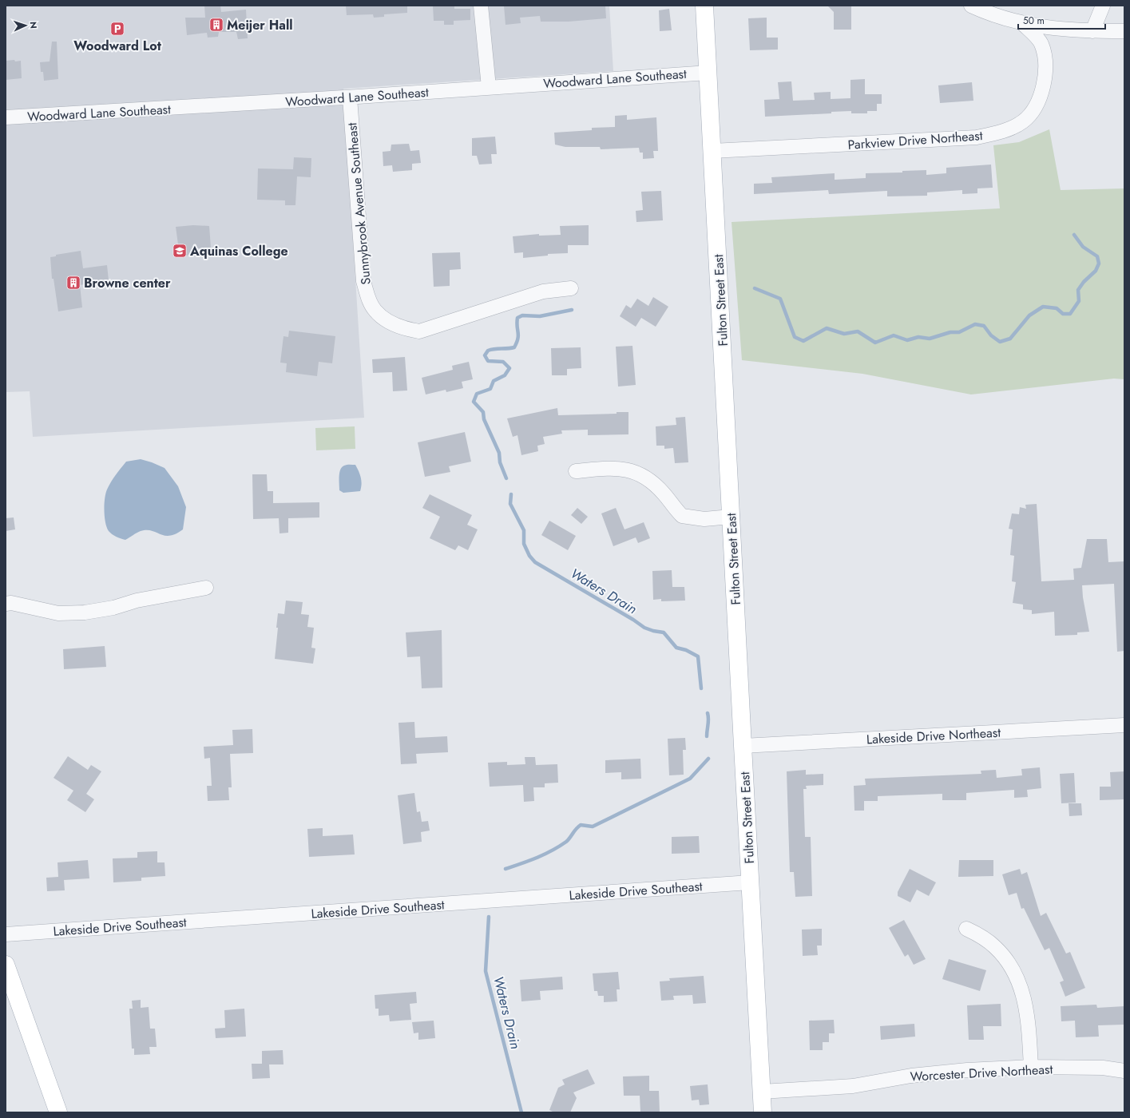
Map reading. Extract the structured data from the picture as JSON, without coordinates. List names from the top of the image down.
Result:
{
  "streets": {
    "main road": ["Fulton Street East"],
    "street": [
      "Woodward Lane Southeast",
      "Parkview Drive Northeast",
      "Sunnybrook Avenue Southeast",
      "Lakeside Drive Northeast",
      "Lakeside Drive Southeast",
      "Worcester Drive Northeast"
    ]
  },
  "crossings": [
    ["Woodward Lane Southeast", "Sunnybrook Avenue Southeast"],
    ["Woodward Lane Southeast", "Fulton Street East"],
    ["Parkview Drive Northeast", "Fulton Street East"],
    ["Fulton Street East", "Lakeside Drive Northeast"],
    ["Fulton Street East", "Lakeside Drive Southeast"],
    ["Fulton Street East", "Worcester Drive Northeast"]
  ],
  "water": ["Waters Drain"],
  "places": {
    "building": ["Meijer Hall", "Browne center"],
    "parking": ["Woodward Lot"],
    "school or university": ["Aquinas College"]
  },
  "scale_bar": "50 m",
  "north": "right"
}
